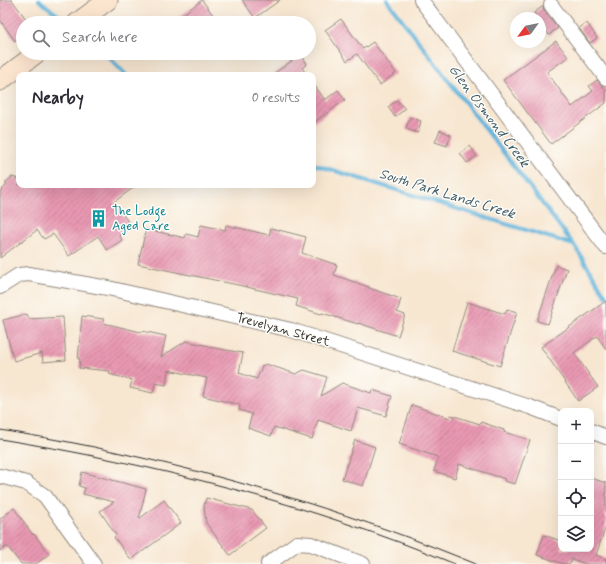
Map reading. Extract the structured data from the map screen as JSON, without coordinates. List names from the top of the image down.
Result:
{
  "streets": {
    "street": ["Trevelyan Street"]
  },
  "water": ["Glen Osmond Creek", "South Park Lands Creek"],
  "places": {
    "building": ["The Lodge Aged Care"]
  },
  "north": "bottom left",
  "page": {
    "search": "Search here",
    "heading": ["Nearby", "0 results"],
    "map_buttons": ["+", "−"]
  }
}
